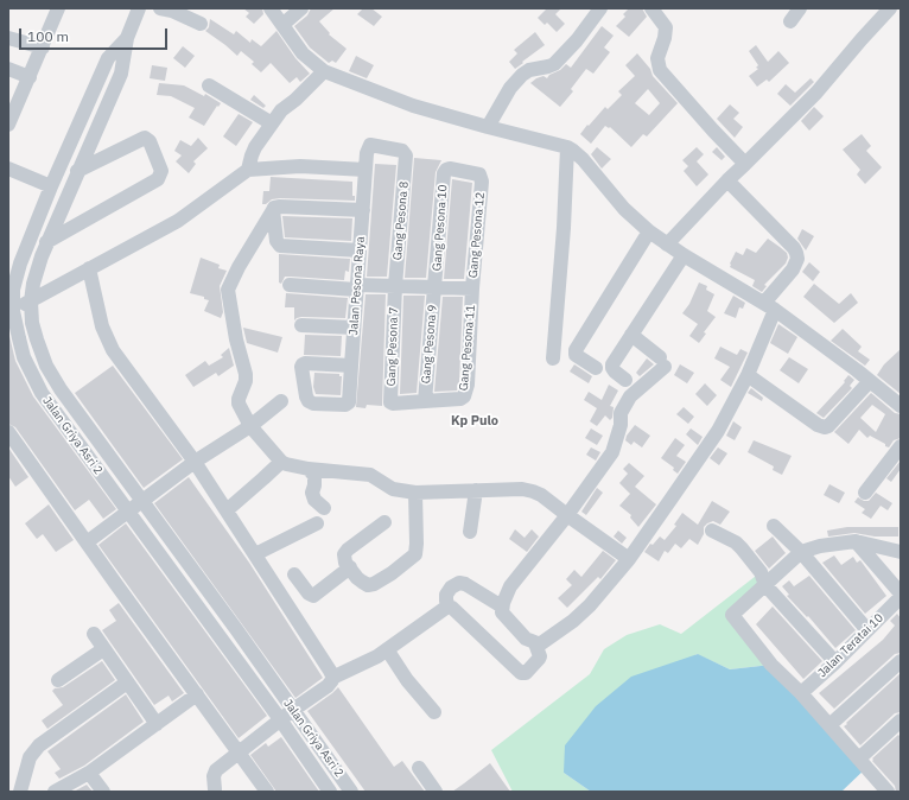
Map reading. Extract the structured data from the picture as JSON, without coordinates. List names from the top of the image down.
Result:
{
  "streets": {
    "street": [
      "Gang Pesona 8",
      "Gang Pesona 10",
      "Gang Pesona 12",
      "Jalan Pesona Raya",
      "Gang Pesona 9",
      "Gang Pesona 7",
      "Gang Pesona 11",
      "Jalan Griya Asri 2",
      "Jalan Teratai 10"
    ]
  },
  "crossings": [
    ["Gang Pesona 8", "Jalan Pesona Raya"],
    ["Gang Pesona 8", "Gang Pesona 7"],
    ["Gang Pesona 10", "Gang Pesona 12"],
    ["Gang Pesona 10", "Gang Pesona 9"],
    ["Gang Pesona 12", "Gang Pesona 11"],
    ["Gang Pesona 9", "Gang Pesona 7"],
    ["Gang Pesona 9", "Gang Pesona 11"],
    ["Gang Pesona 7", "Gang Pesona 11"]
  ],
  "districts": ["Kp Pulo"],
  "scale_bar": "100 m"
}
